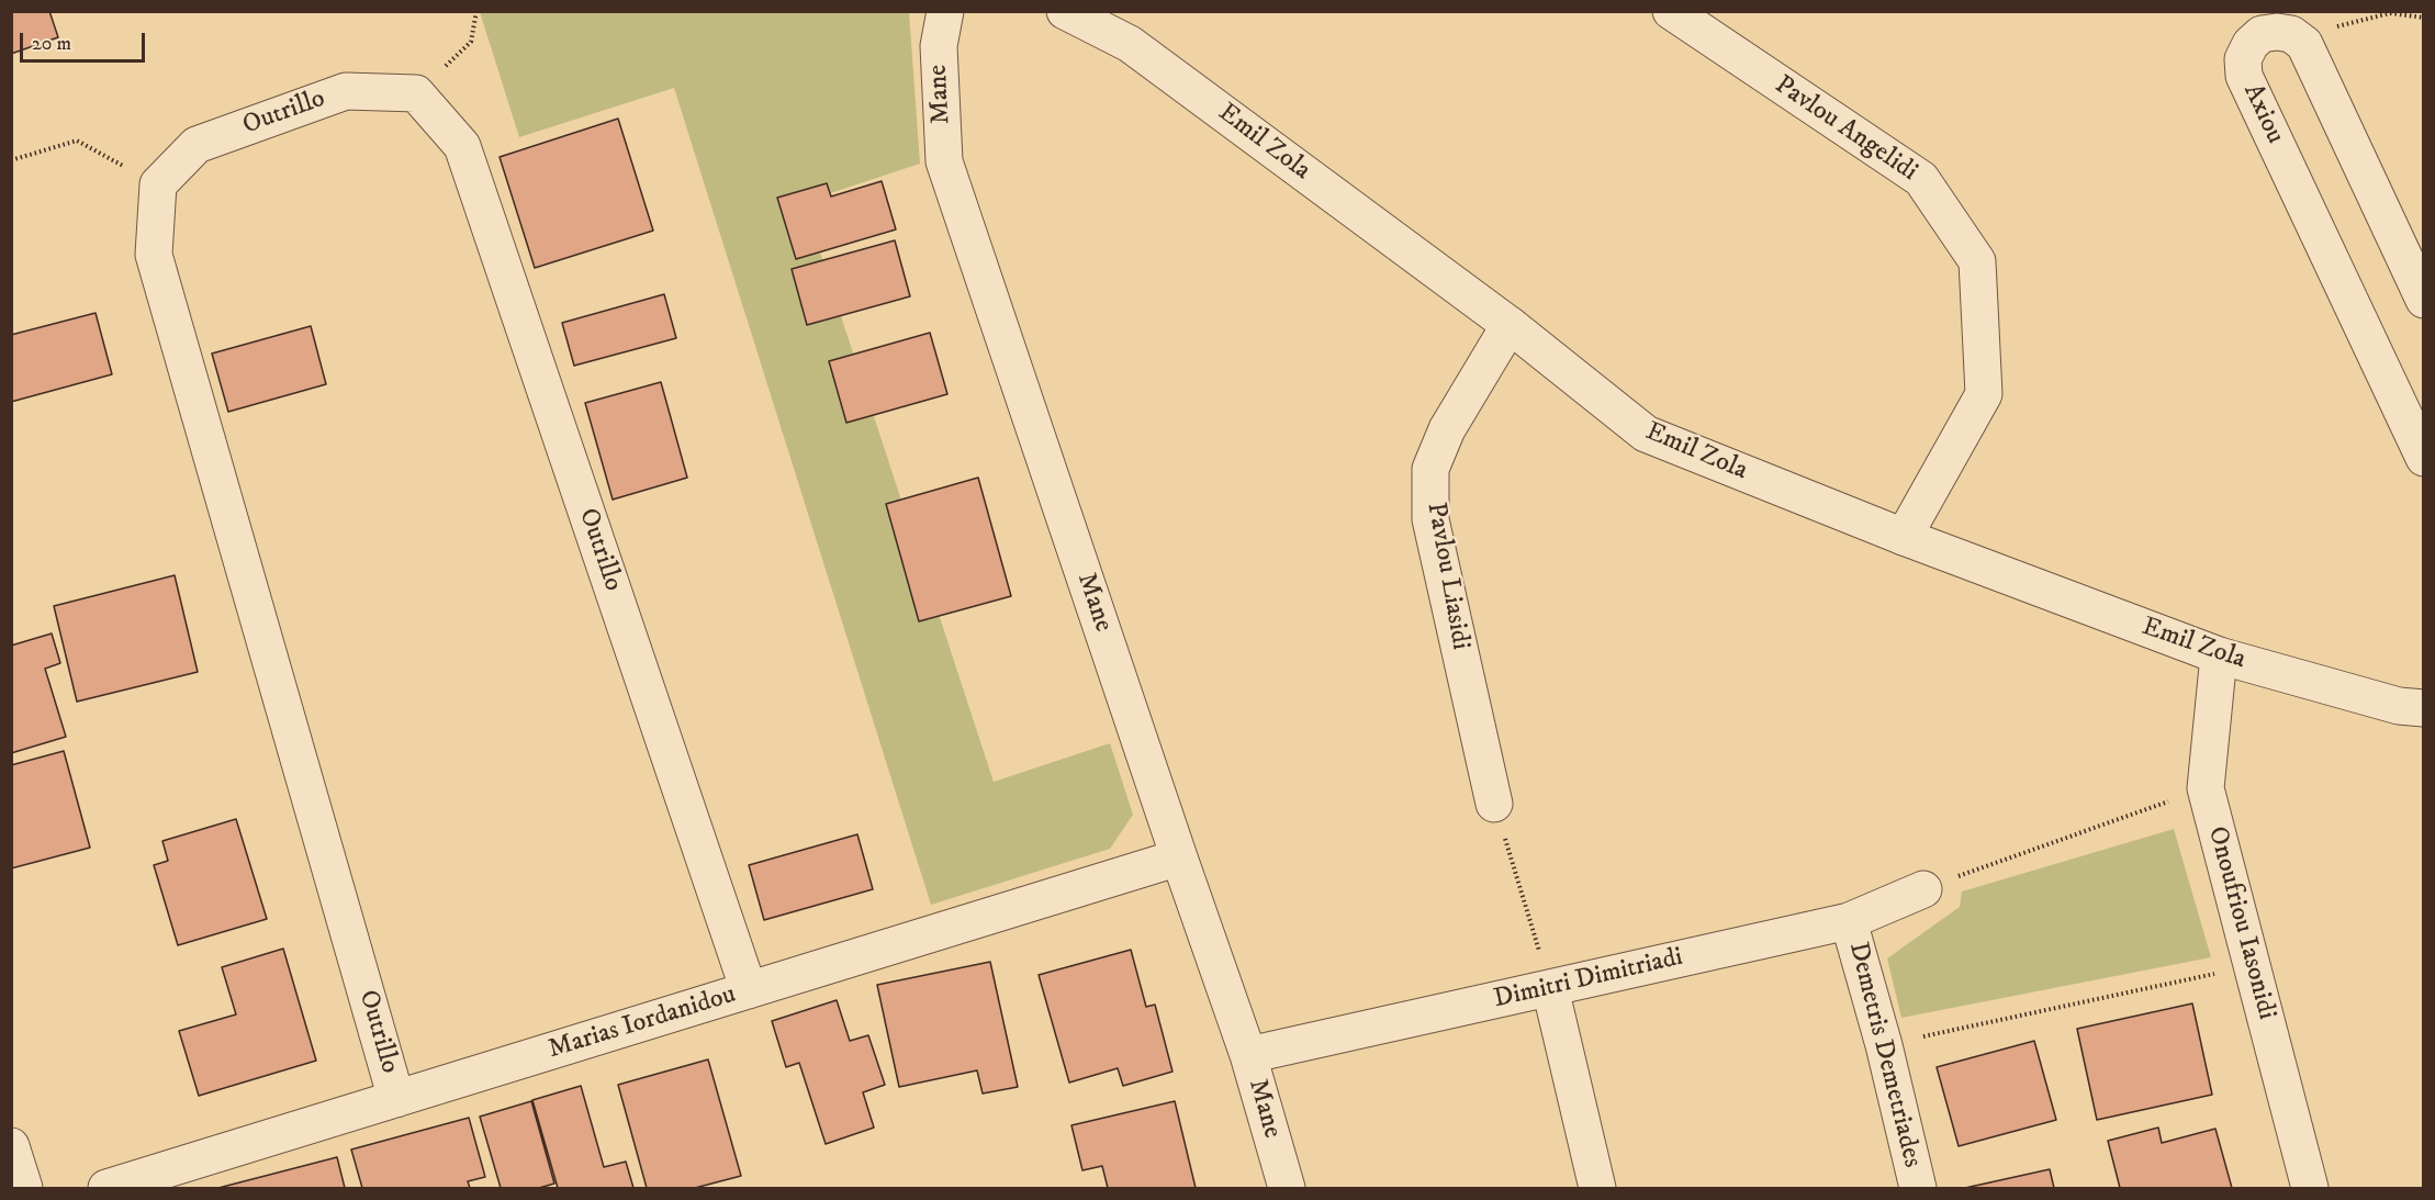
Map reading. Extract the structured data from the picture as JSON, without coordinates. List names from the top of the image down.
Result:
{
  "streets": {
    "street": [
      "Mane",
      "Outrillo",
      "Axiou",
      "Pavlou Angelidi",
      "Emil Zola",
      "Pavlou Liasidi",
      "Onoufriou Iasonidi",
      "Dimitri Dimitriadi",
      "Marias Iordanidou",
      "Demetris Demetriades"
    ]
  },
  "crossings": [
    ["Mane", "Dimitri Dimitriadi"],
    ["Mane", "Marias Iordanidou"],
    ["Outrillo", "Marias Iordanidou"],
    ["Pavlou Angelidi", "Emil Zola"],
    ["Emil Zola", "Pavlou Liasidi"],
    ["Emil Zola", "Onoufriou Iasonidi"],
    ["Dimitri Dimitriadi", "Demetris Demetriades"]
  ],
  "scale_bar": "20 m"
}
